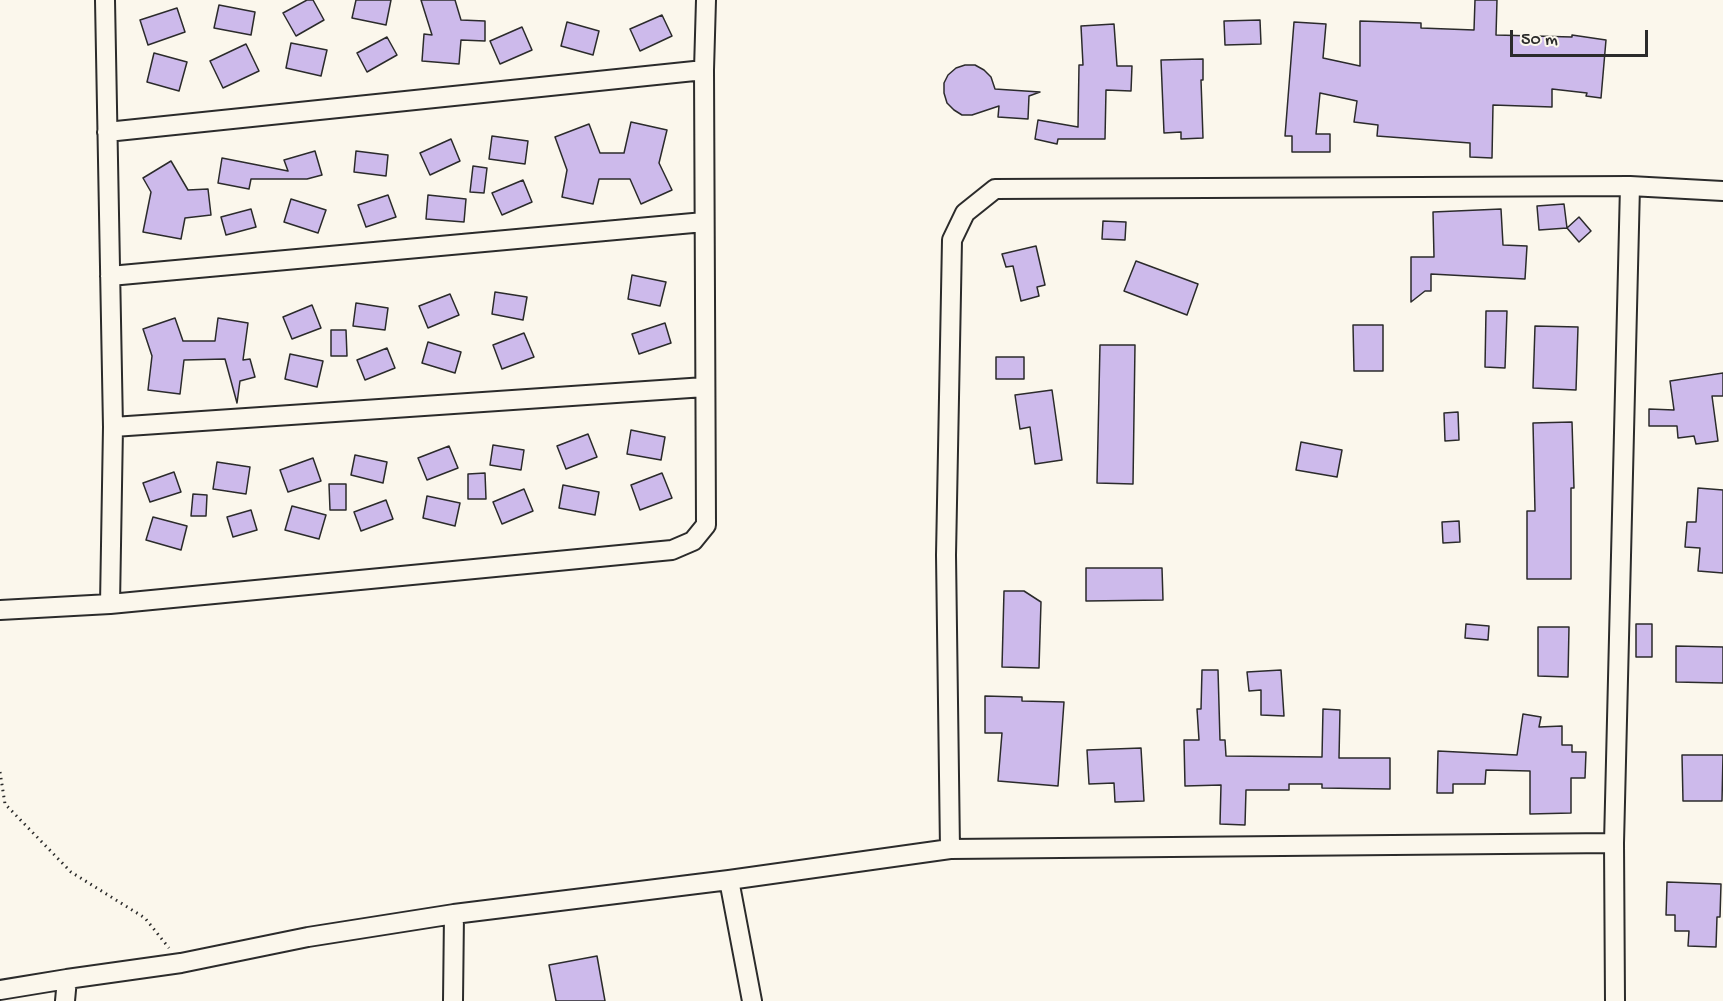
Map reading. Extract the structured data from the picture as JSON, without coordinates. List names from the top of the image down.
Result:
{
  "scale_bar": "50 m"
}
